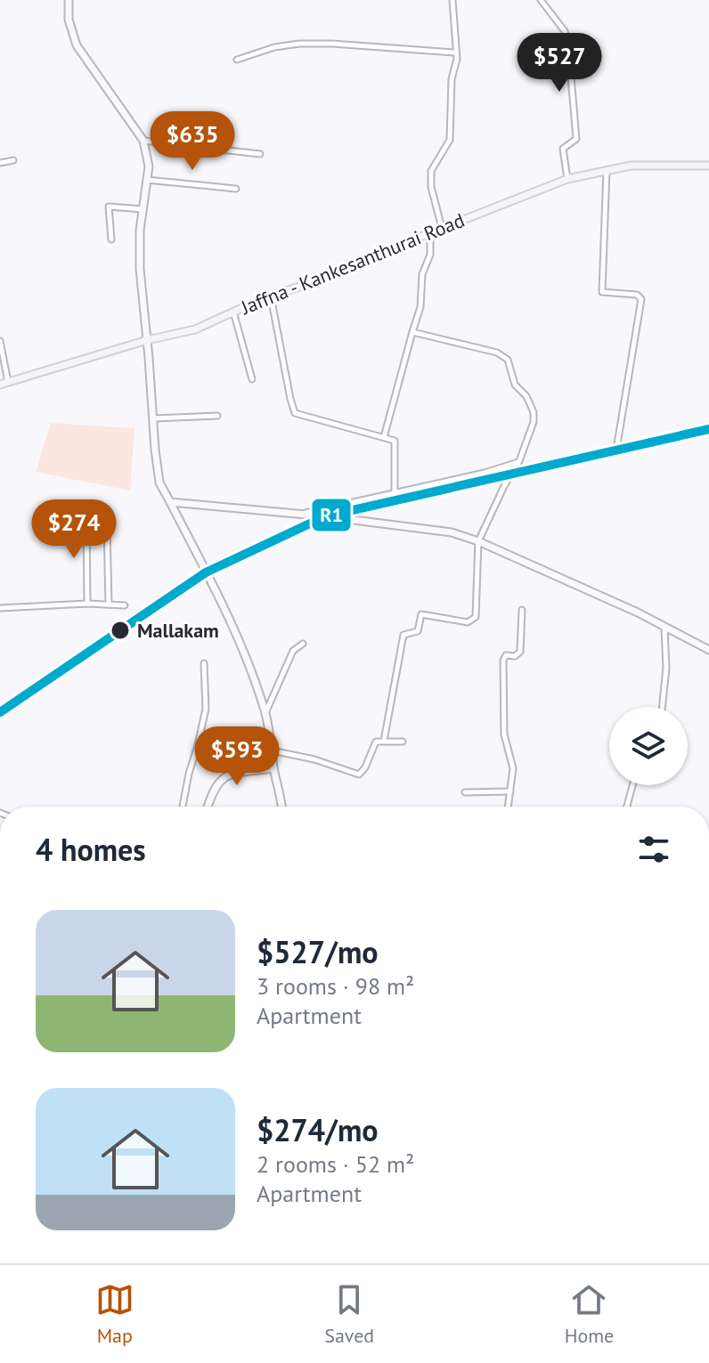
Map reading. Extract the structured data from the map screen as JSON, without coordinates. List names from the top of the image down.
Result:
{
  "streets": {
    "main road": ["Jaffna - Kankesanthurai Road"]
  },
  "places": ["Mallakam"],
  "lines": ["transit line R1"],
  "page": {
    "price": [
      "$527",
      "$635",
      "$274",
      "$593"
    ],
    "heading": "4 homes",
    "list": [
      {
        "name": "$527/mo",
        "note": "3 rooms · 98 m² · Apartment"
      },
      {
        "name": "$274/mo",
        "note": "2 rooms · 52 m² · Apartment"
      }
    ],
    "tabs": ["Map", "Saved", "Home"]
  }
}
